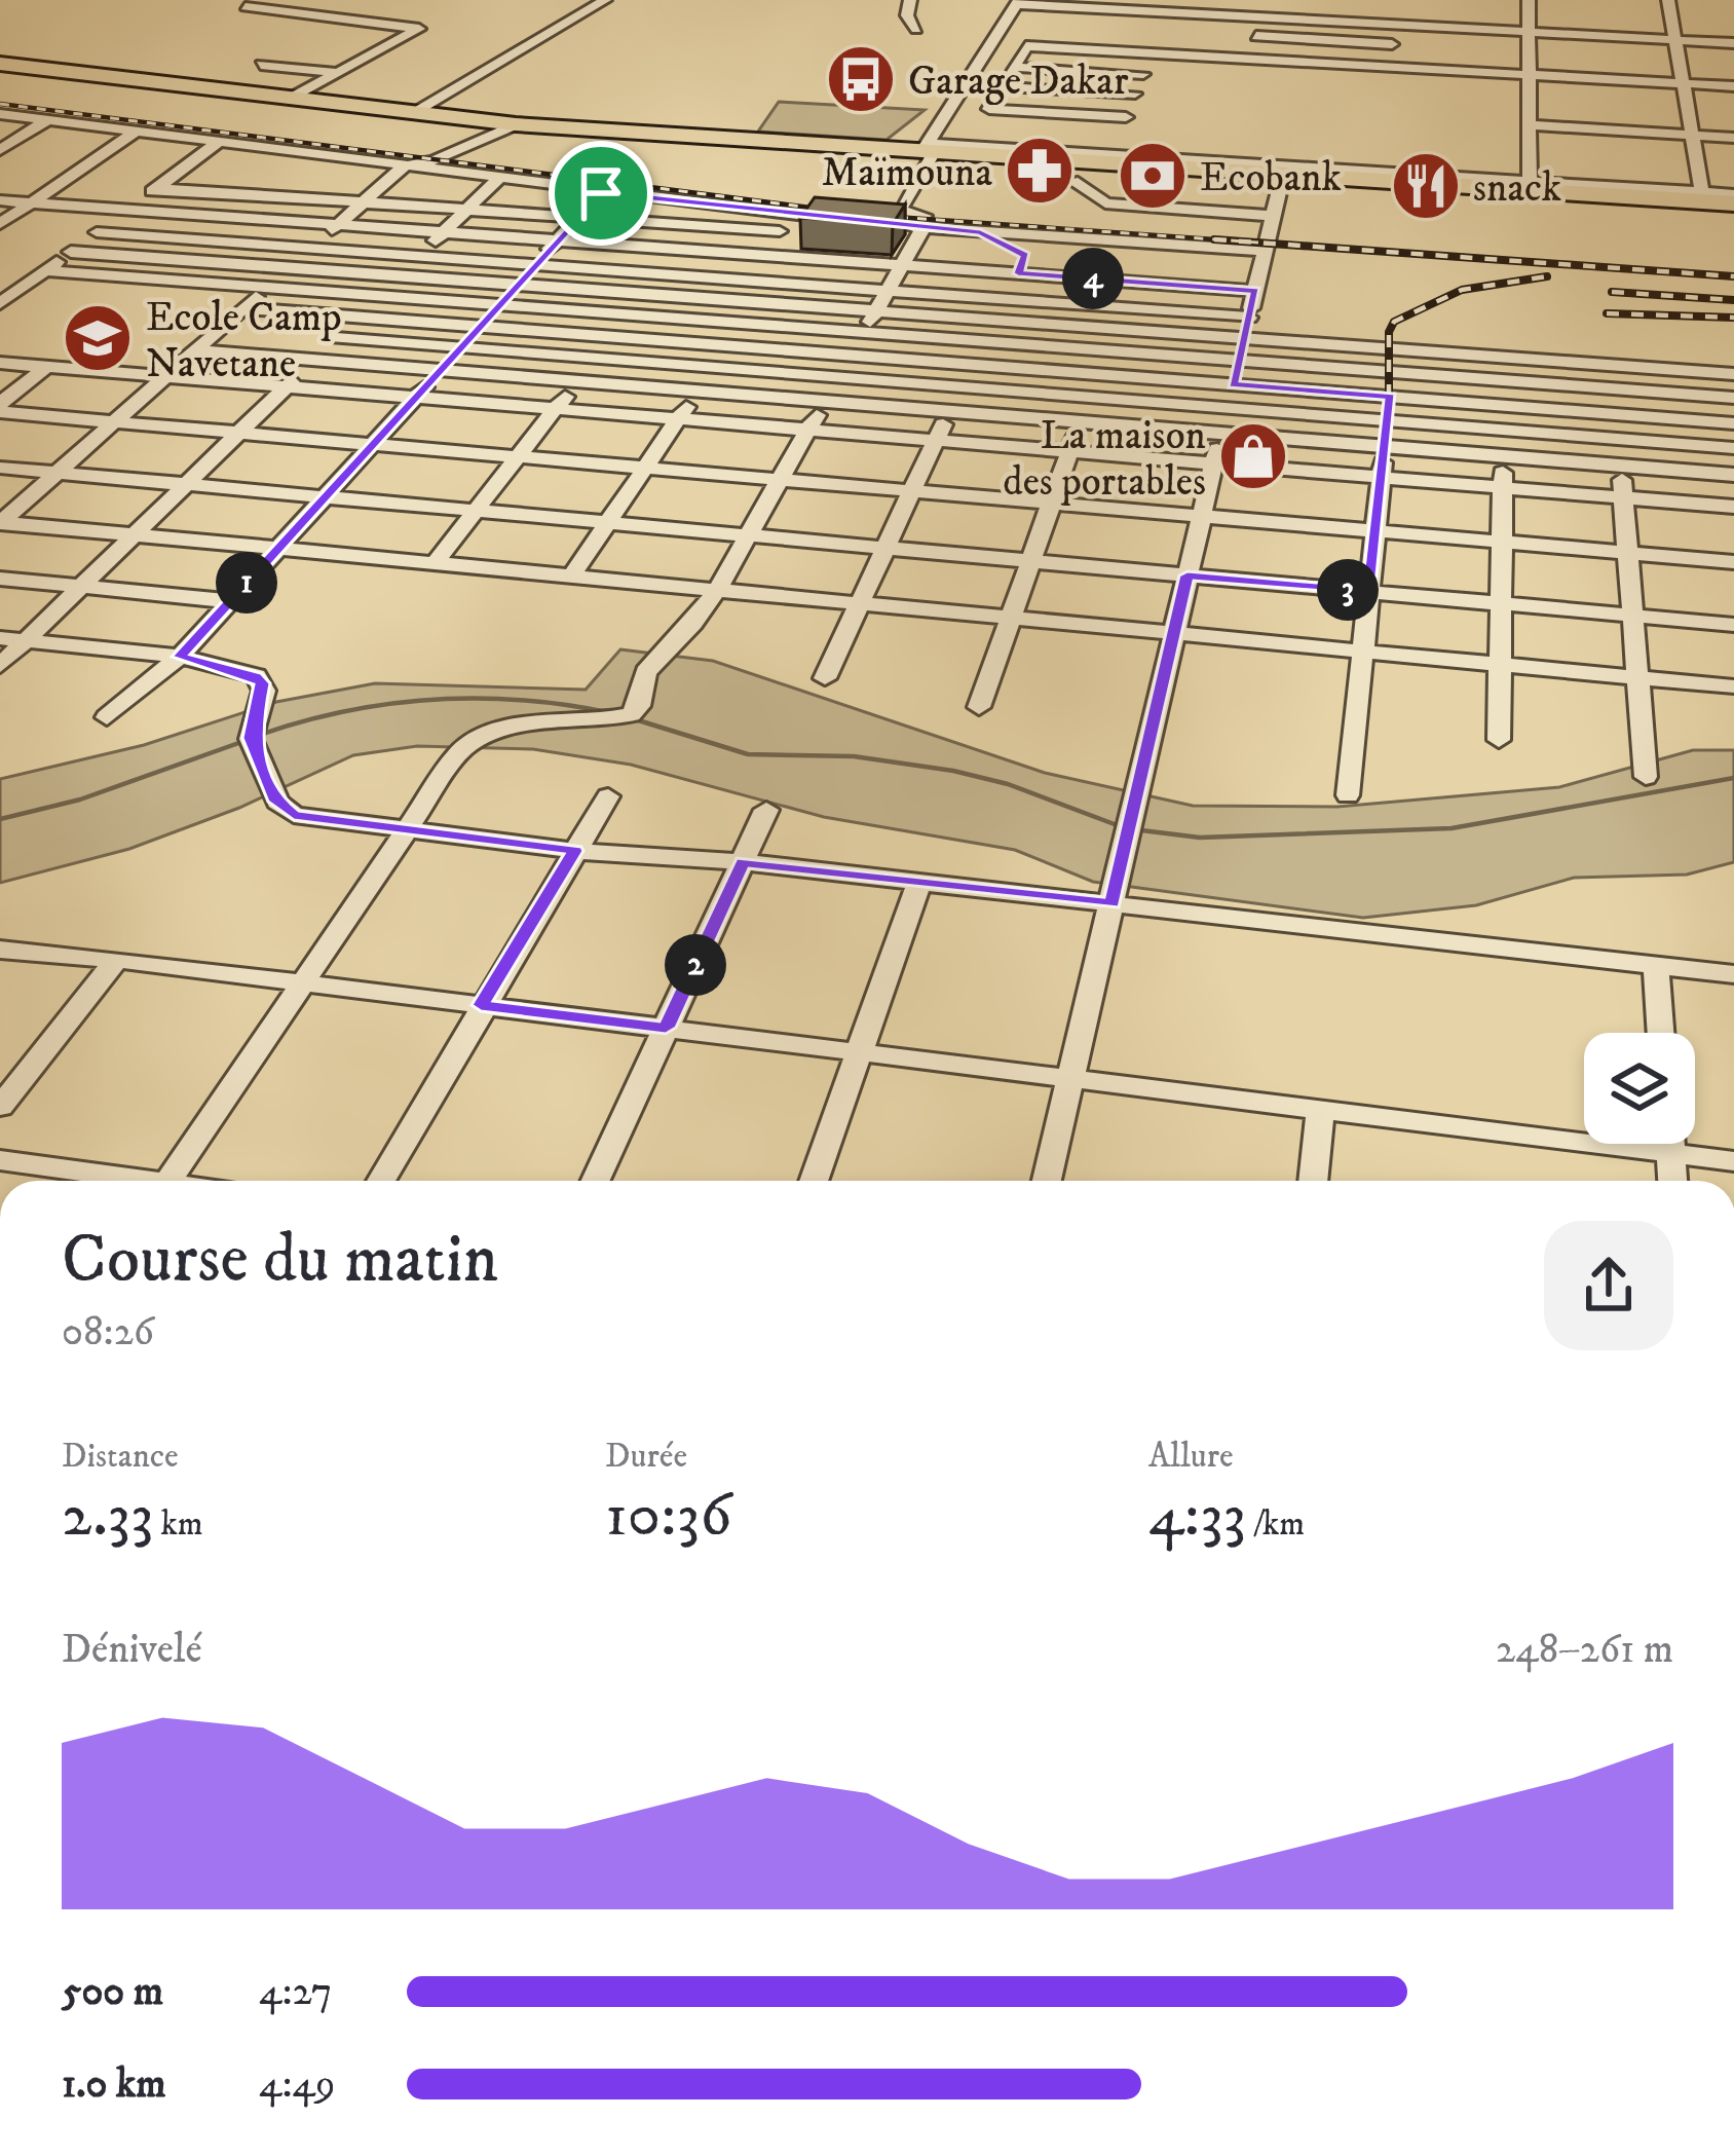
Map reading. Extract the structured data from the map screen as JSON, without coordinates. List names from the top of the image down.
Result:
{
  "places": {
    "bus stop": ["Garage Dakar"],
    "pharmacy": ["Maïmouna"],
    "bank": ["Ecobank"],
    "restaurant": ["snack"],
    "school or university": ["Ecole Camp Navetane"],
    "shop": ["La maison des portables"]
  },
  "page": {
    "pins": [
      "4",
      "1",
      "3",
      "2"
    ],
    "heading": ["Course du matin", "08:26"],
    "stats": [
      ["Distance", "2.33 km"],
      ["Durée", "10:36"],
      ["Allure", "4:33 /km"]
    ],
    "chart": ["Dénivelé", "248–261 m"],
    "list": [
      {
        "name": "500 m",
        "note": "4:27"
      },
      {
        "name": "1.0 km",
        "note": "4:49"
      }
    ]
  }
}
